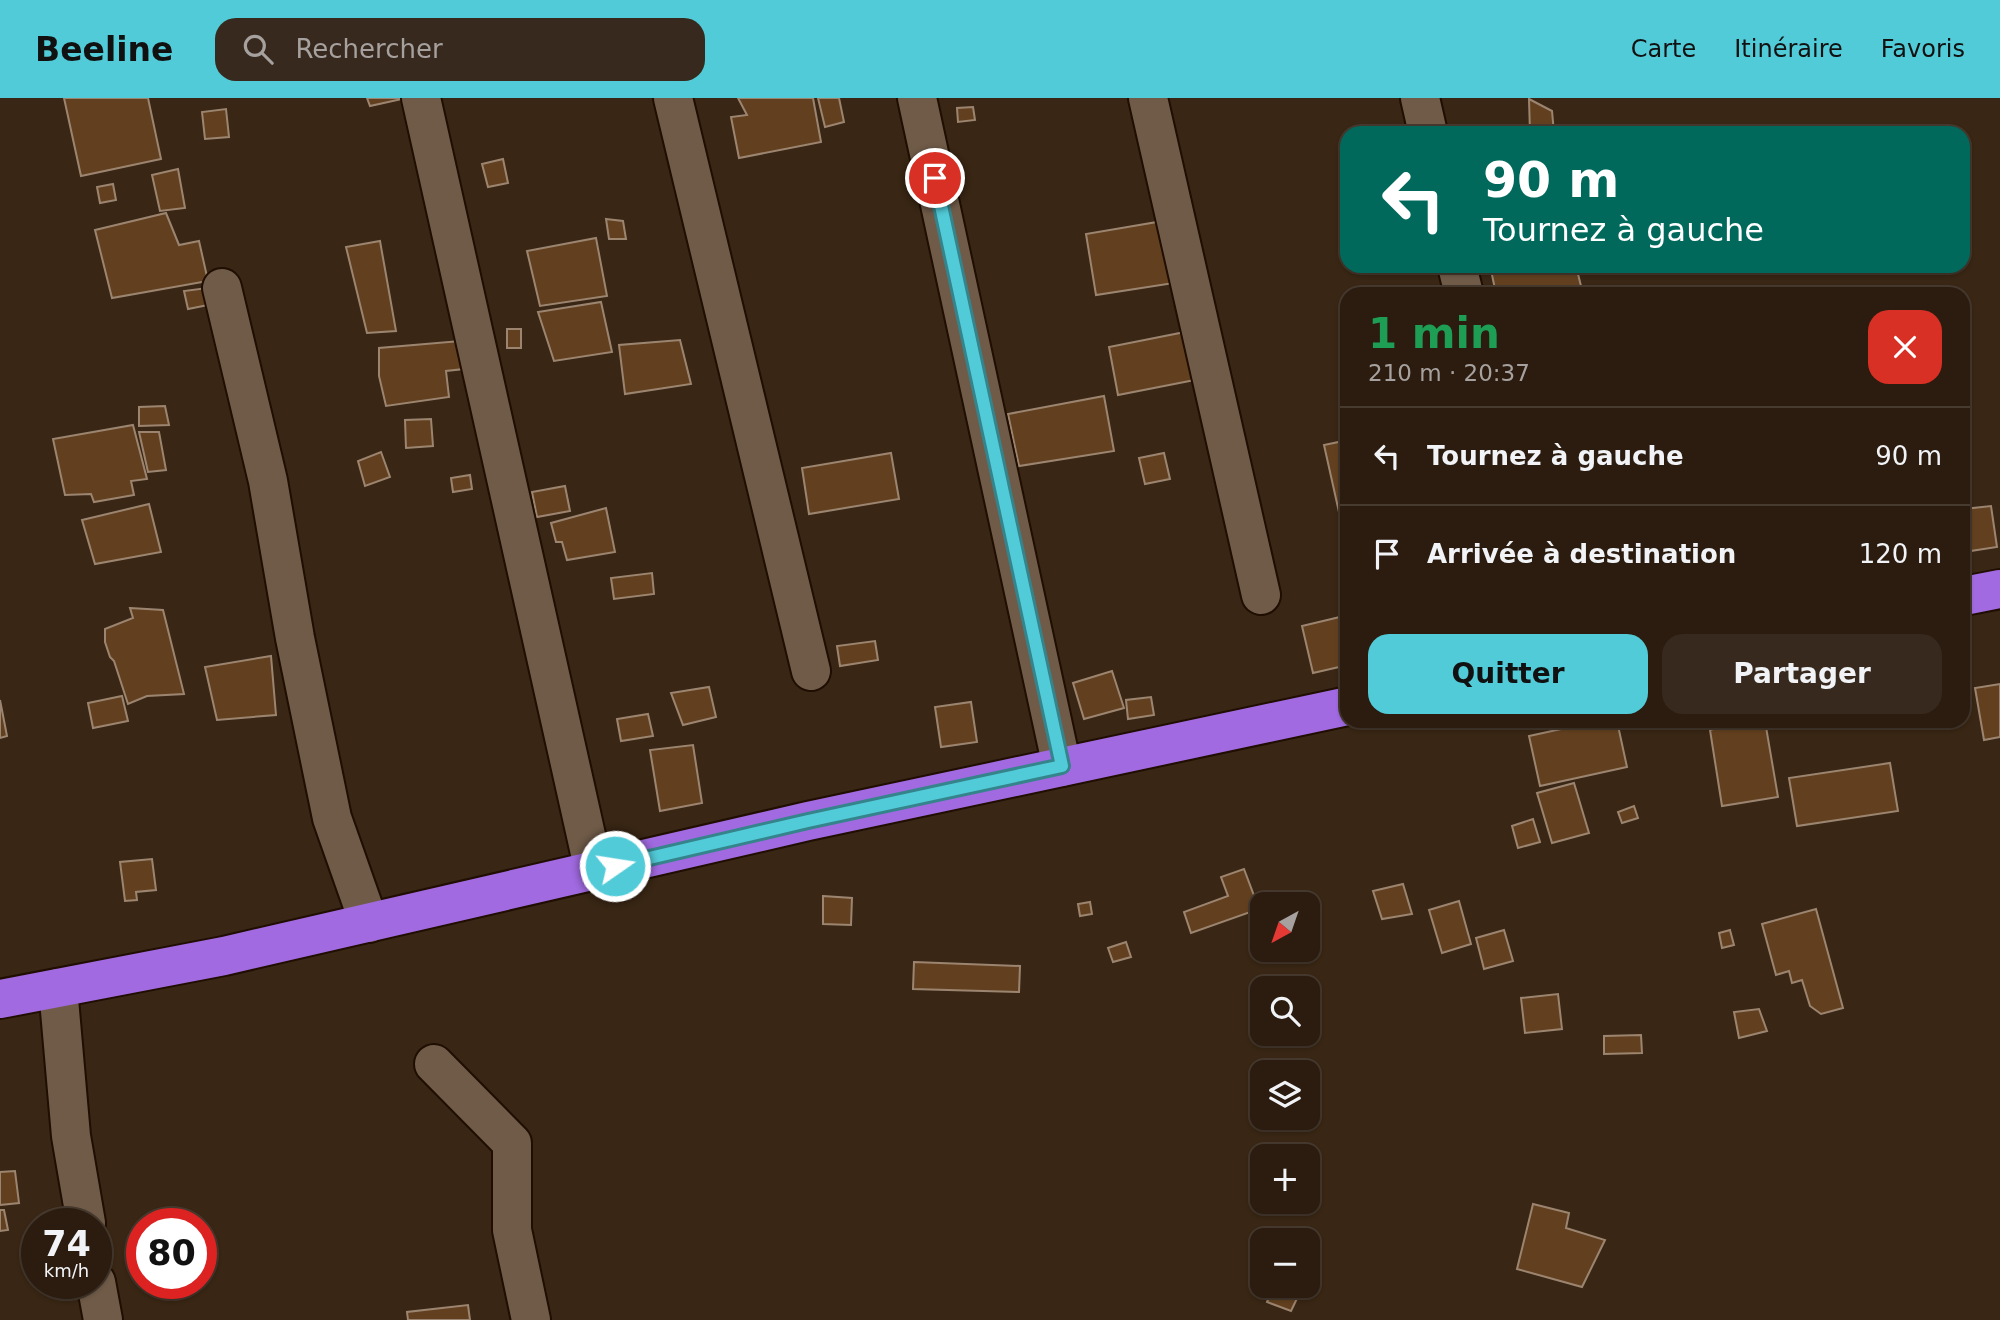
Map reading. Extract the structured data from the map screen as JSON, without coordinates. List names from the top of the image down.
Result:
{
  "north": "bottom left",
  "page": {
    "header": "Beeline",
    "search": "Rechercher",
    "nav": ["Carte", "Itinéraire", "Favoris"],
    "turn": ["90 m", "Tournez à gauche"],
    "heading": ["1 min", "210 m · 20:37"],
    "list": [
      {
        "name": "Tournez à gauche",
        "value": "90 m"
      },
      {
        "name": "Arrivée à destination",
        "value": "120 m"
      }
    ],
    "buttons": ["Quitter", "Partager"],
    "map_buttons": ["+", "−"],
    "speed": "74 km/h",
    "limit": "80"
  }
}
